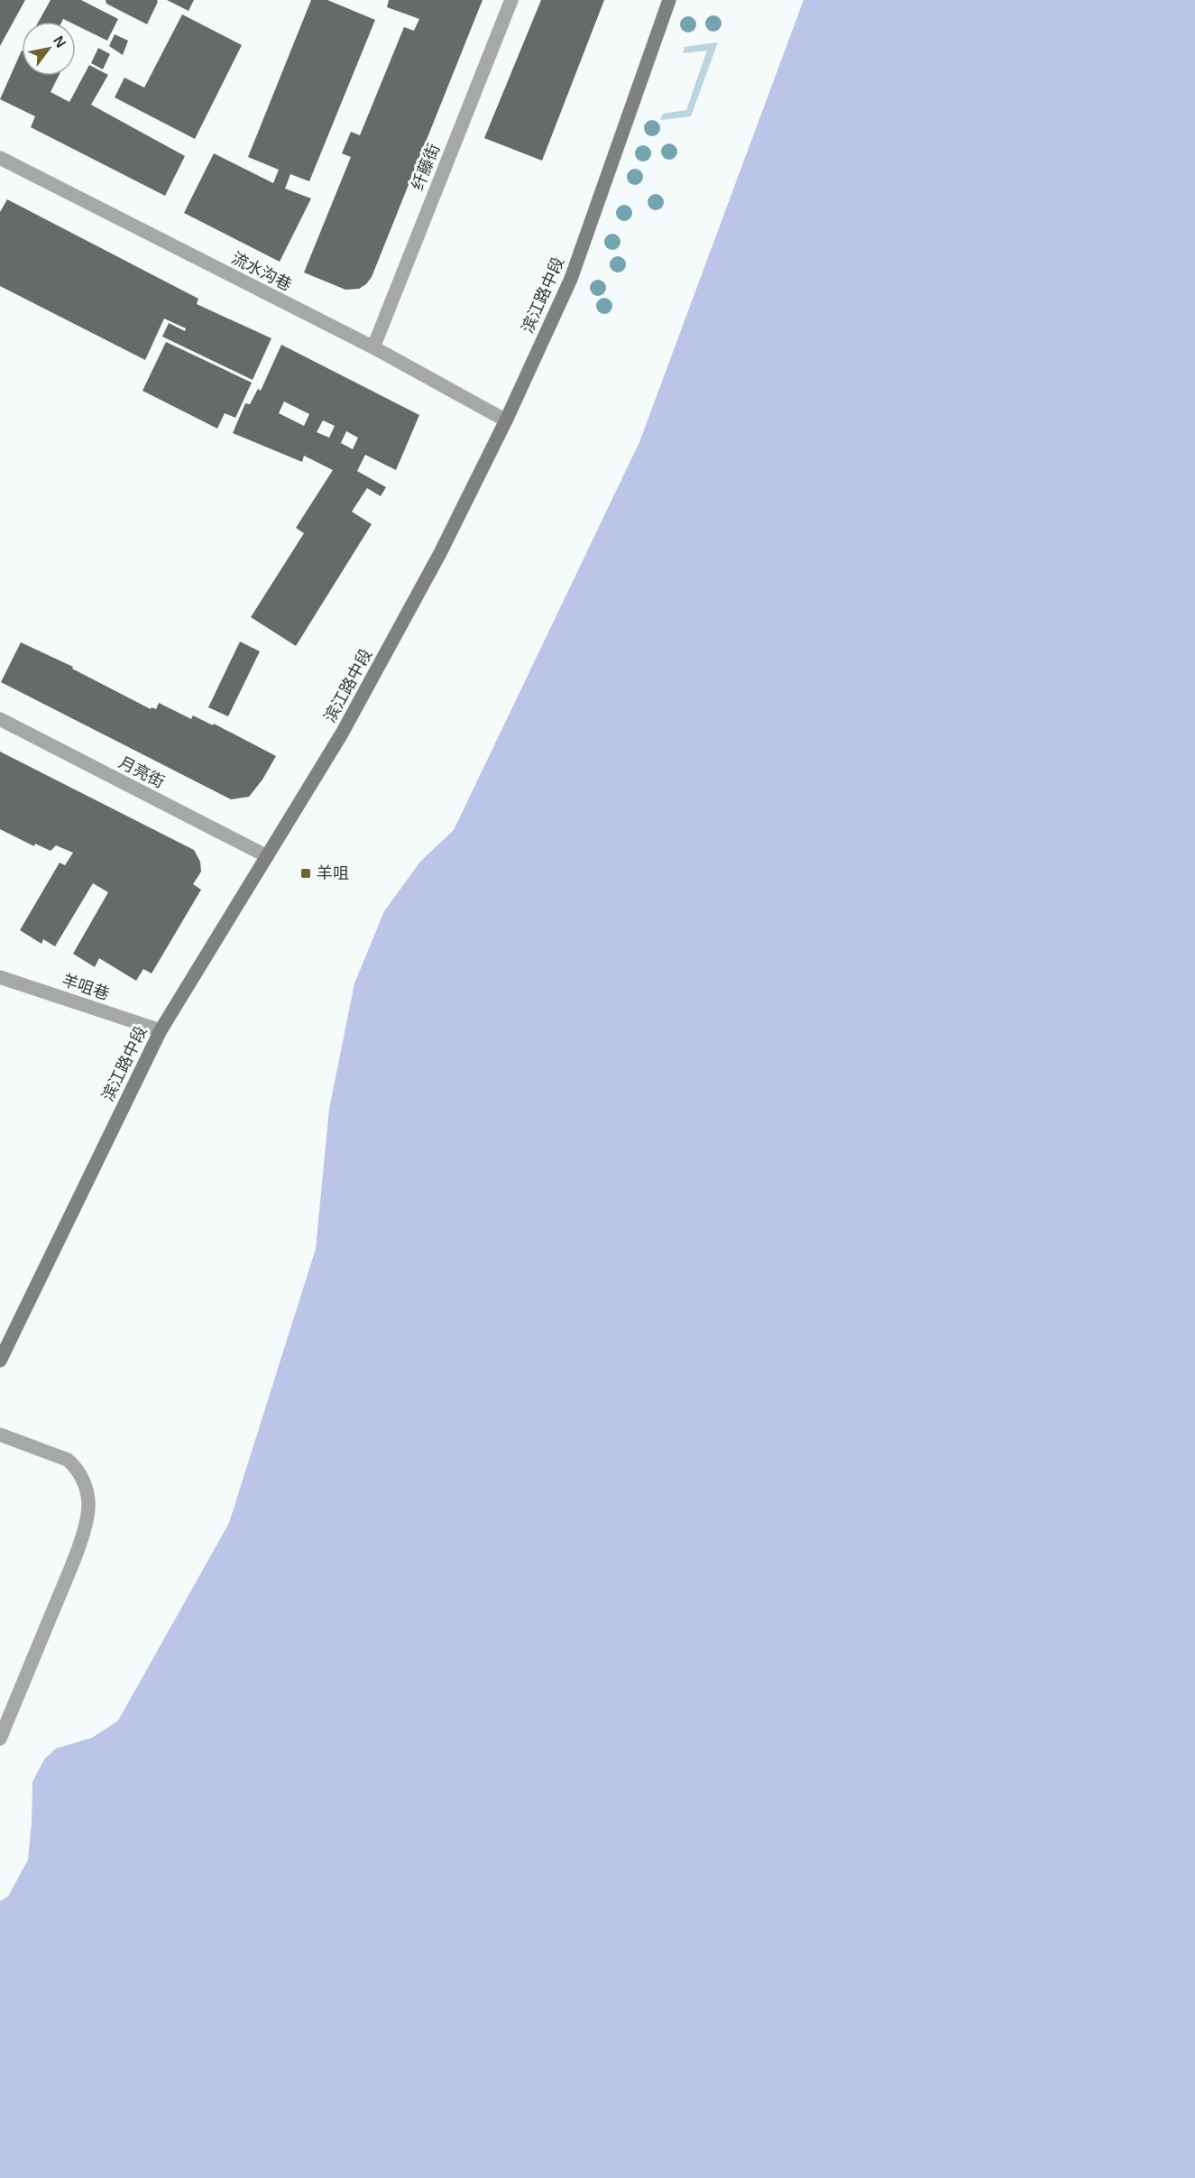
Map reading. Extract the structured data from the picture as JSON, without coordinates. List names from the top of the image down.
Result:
{
  "streets": {
    "main road": ["滨江路中段"],
    "street": [
      "纤藤街",
      "流水沟巷",
      "月亮街",
      "羊咀巷"
    ]
  },
  "crossings": [
    ["纤藤街", "流水沟巷"],
    ["流水沟巷", "滨江路中段"],
    ["滨江路中段", "月亮街"],
    ["滨江路中段", "羊咀巷"]
  ],
  "places": {
    "transit": ["羊咀"]
  },
  "north": "top right"
}
